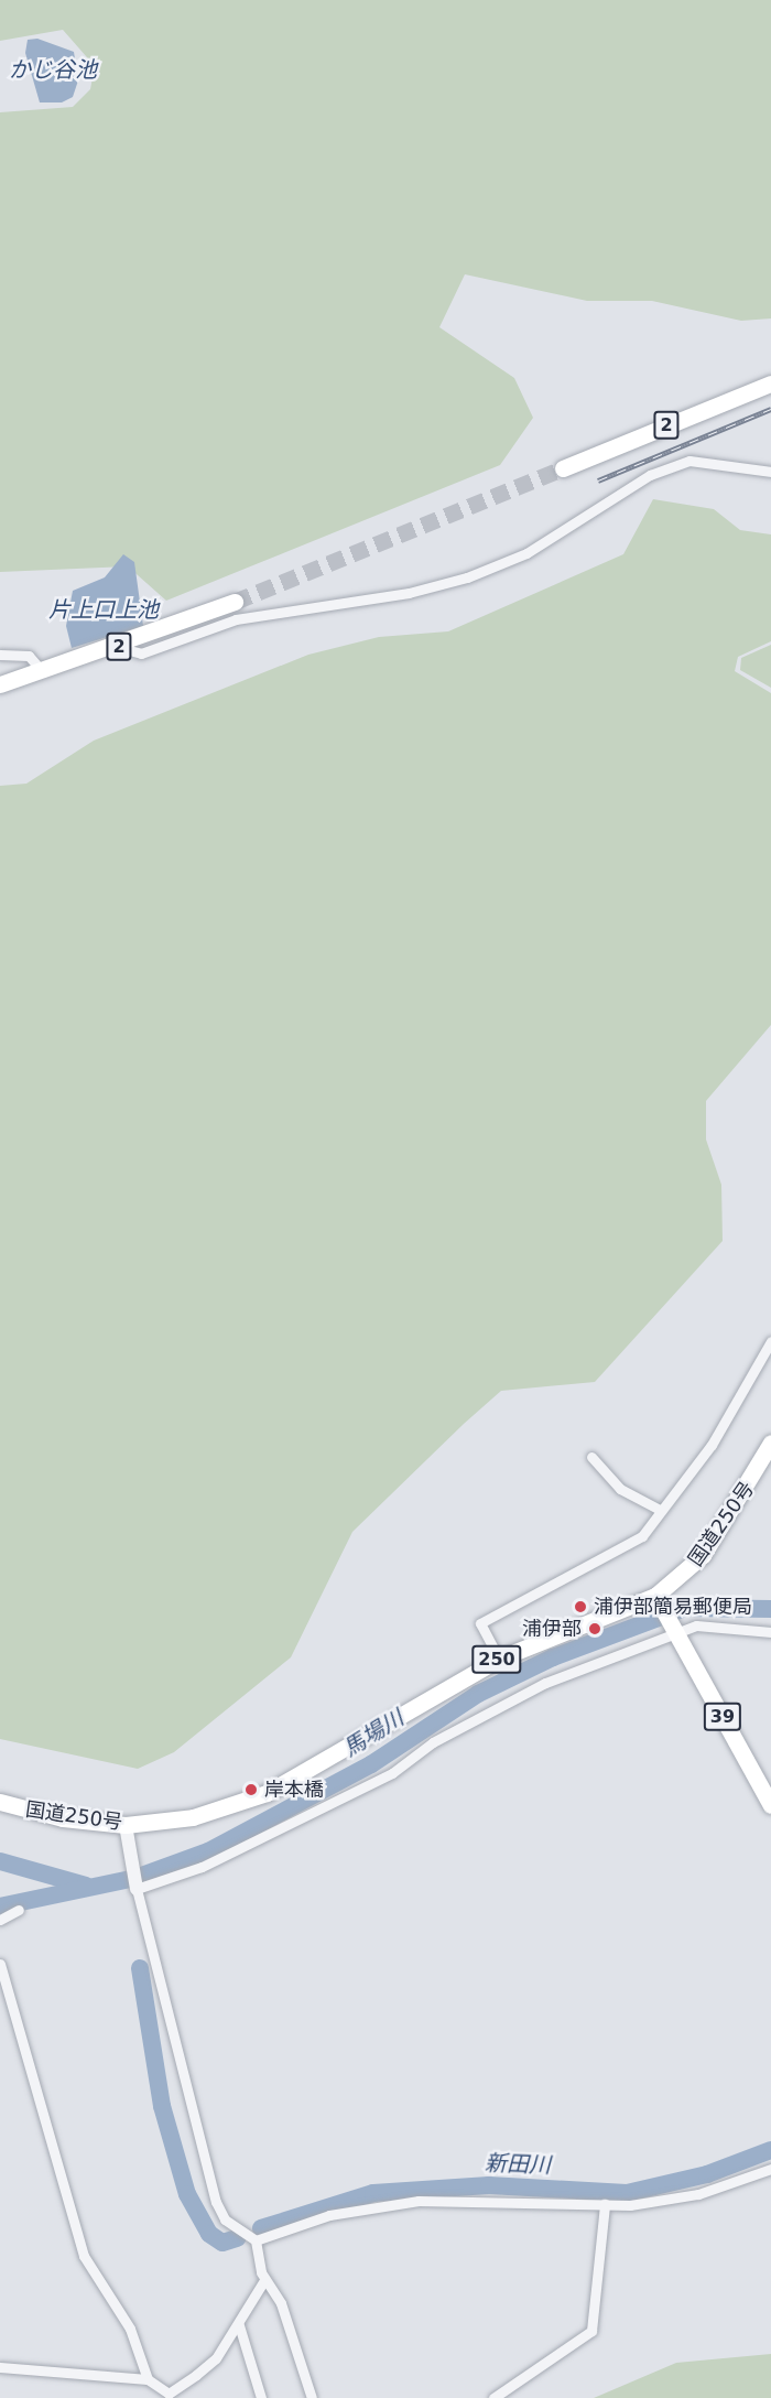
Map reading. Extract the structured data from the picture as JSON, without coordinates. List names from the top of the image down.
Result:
{
  "streets": {
    "main road": [
      "2",
      "国道250号",
      "250",
      "39"
    ]
  },
  "crossings": [
    ["国道250号", "39"]
  ],
  "water": [
    "かじ谷池",
    "片上口上池",
    "馬場川",
    "新田川"
  ],
  "places": ["浦伊部簡易郵便局", "浦伊部", "岸本橋"]
}
